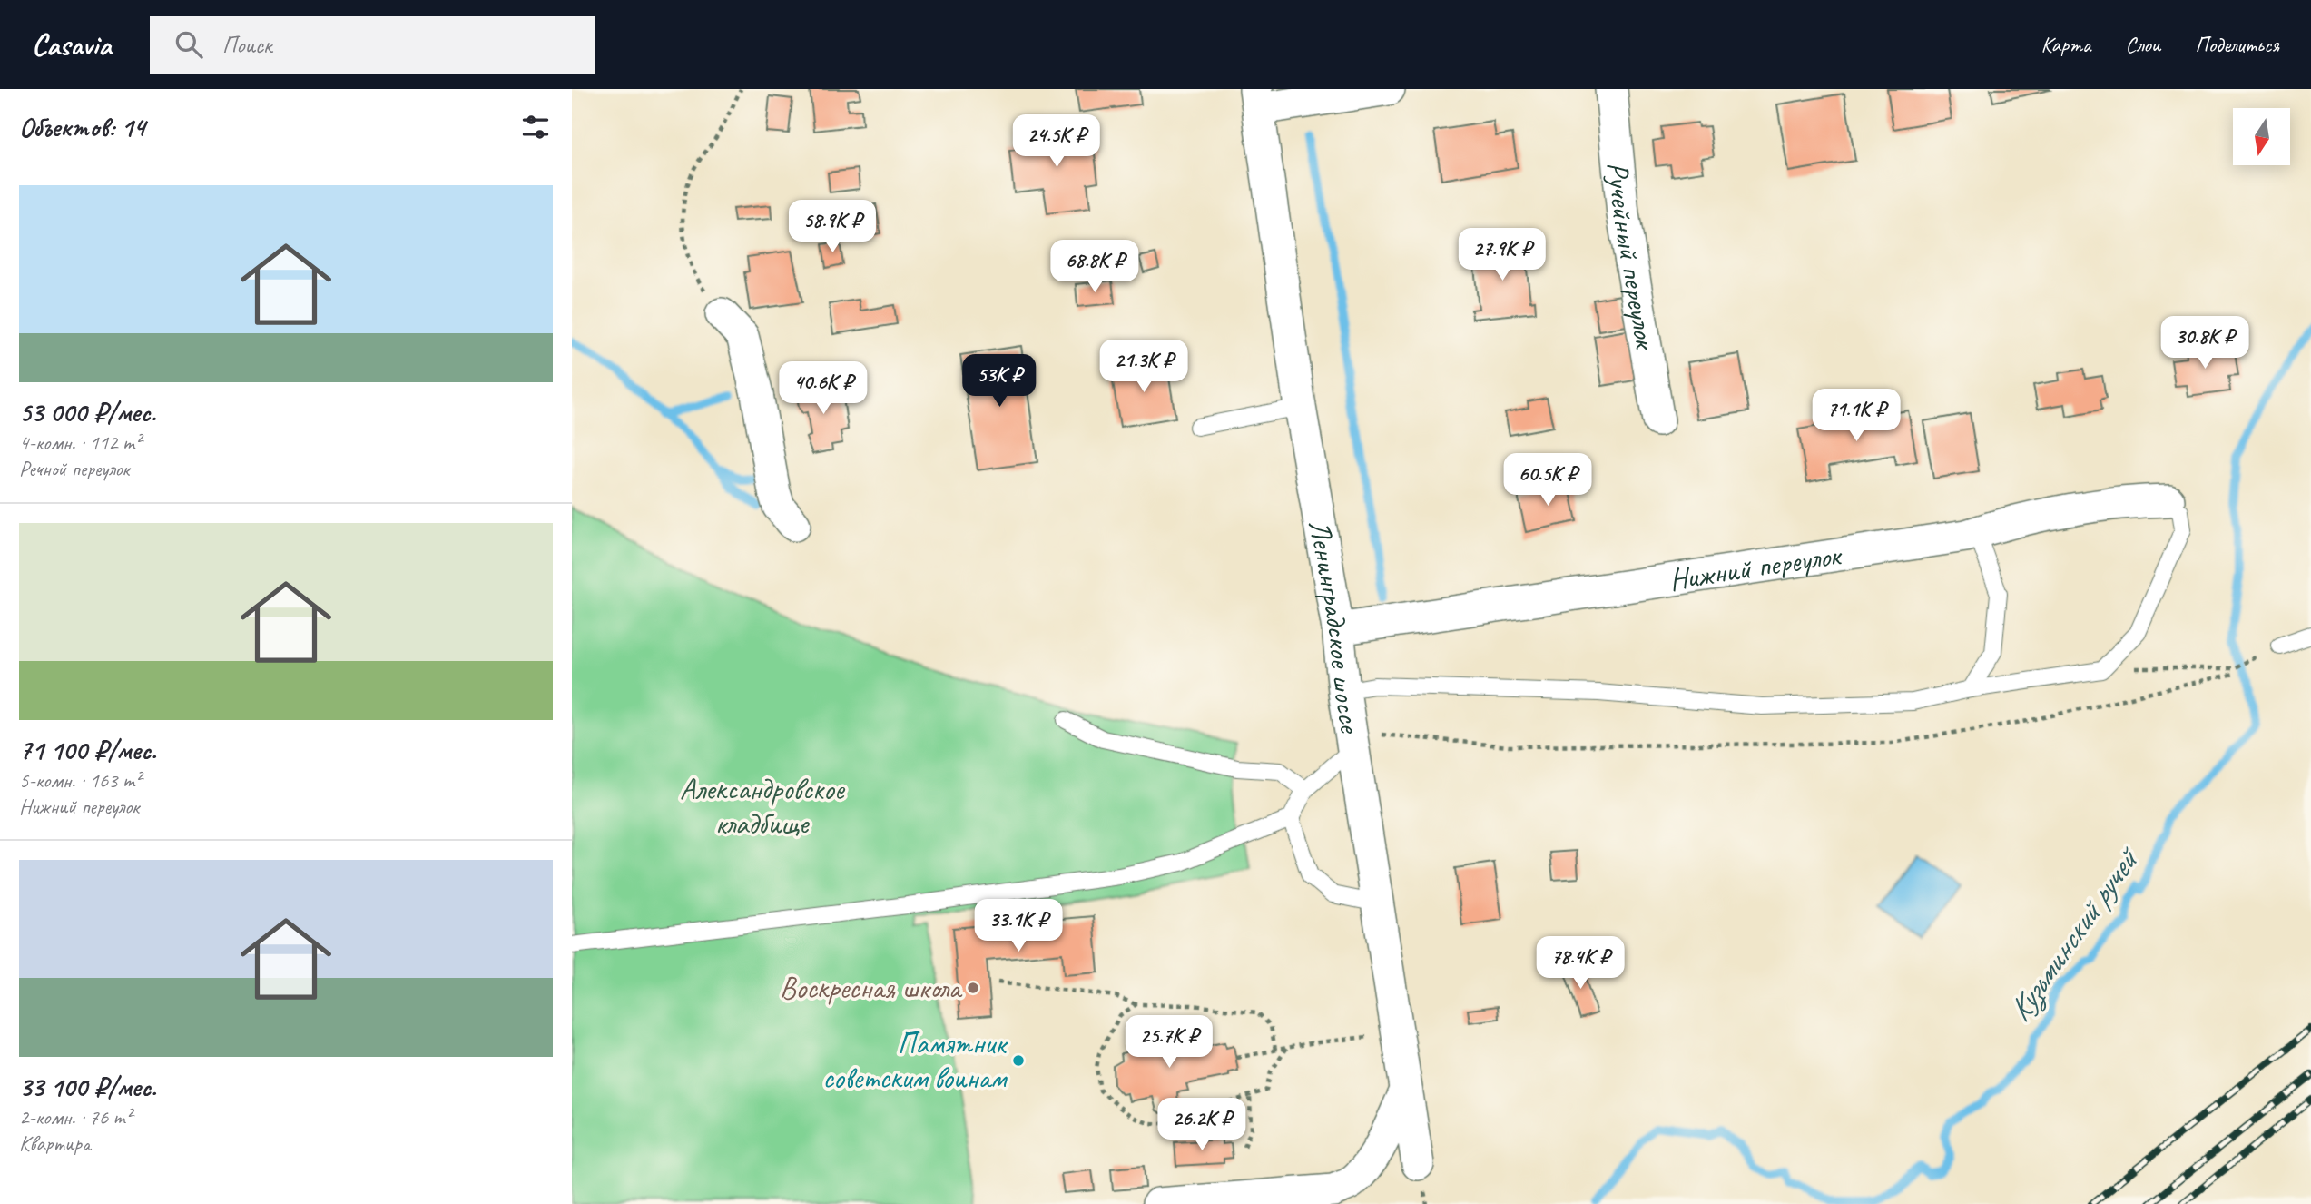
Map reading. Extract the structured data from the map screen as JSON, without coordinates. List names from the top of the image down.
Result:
{
  "streets": {
    "street": ["Ручейный переулок", "Нижний переулок", "Ленинградское шоссе"]
  },
  "crossings": [
    ["Нижний переулок", "Ленинградское шоссе"]
  ],
  "water": ["Кузьминский ручей"],
  "parks": ["Александровское кладбище"],
  "places": ["Воскресная школа", "Памятник советским воинам"],
  "north": "bottom",
  "page": {
    "header": "Casavia",
    "search": "Поиск",
    "nav": ["Карта", "Слои", "Поделиться"],
    "heading": "Объектов: 14",
    "price": [
      "24.5K ₽",
      "58.9K ₽",
      "27.9K ₽",
      "68.8K ₽",
      "30.8K ₽",
      "21.3K ₽",
      "53K ₽",
      "40.6K ₽",
      "71.1K ₽",
      "60.5K ₽",
      "33.1K ₽",
      "78.4K ₽",
      "25.7K ₽",
      "26.2K ₽"
    ],
    "list": [
      {
        "name": "53 000 ₽/мес.",
        "note": "4-комн. · 112 m² · Речной переулок"
      },
      {
        "name": "71 100 ₽/мес.",
        "note": "5-комн. · 163 m² · Нижний переулок"
      },
      {
        "name": "33 100 ₽/мес.",
        "note": "2-комн. · 76 m² · Квартира"
      }
    ]
  }
}
